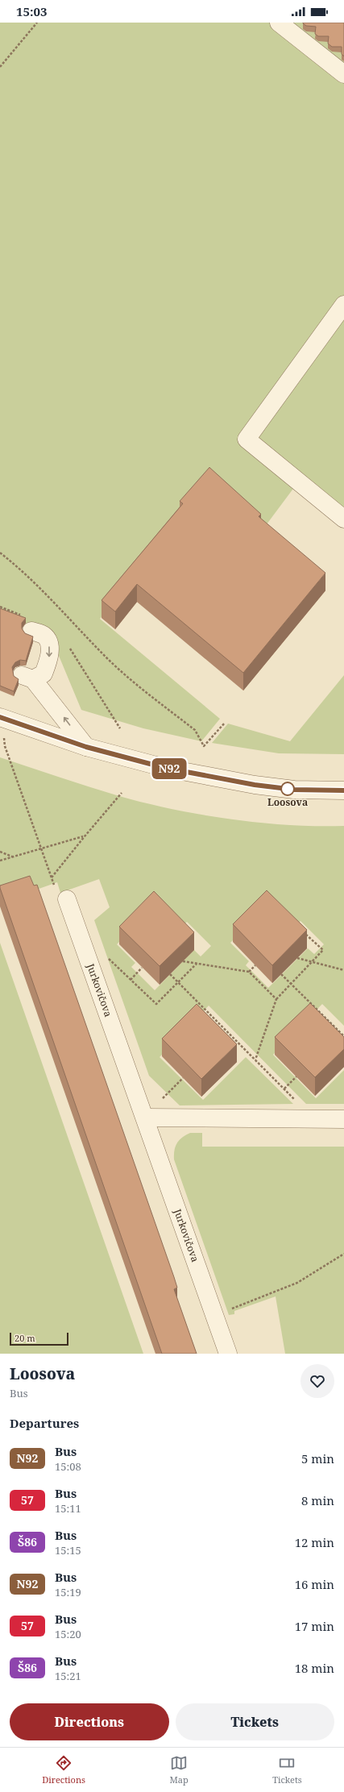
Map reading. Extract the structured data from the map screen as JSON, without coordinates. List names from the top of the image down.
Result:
{
  "streets": {
    "street": ["Jurkovičova"]
  },
  "places": ["Loosova"],
  "lines": ["bus line N92"],
  "scale_bar": "20 m",
  "page": {
    "status": "15:03",
    "on_map": "N92",
    "scale": "20 m",
    "heading": [
      ["Loosova", "Bus"],
      "Departures"
    ],
    "list": [
      {
        "mark": "N92",
        "name": "Bus",
        "note": "15:08",
        "value": "5 min"
      },
      {
        "mark": "57",
        "name": "Bus",
        "note": "15:11",
        "value": "8 min"
      },
      {
        "mark": "Š86",
        "name": "Bus",
        "note": "15:15",
        "value": "12 min"
      },
      {
        "mark": "N92",
        "name": "Bus",
        "note": "15:19",
        "value": "16 min"
      },
      {
        "mark": "57",
        "name": "Bus",
        "note": "15:20",
        "value": "17 min"
      },
      {
        "mark": "Š86",
        "name": "Bus",
        "note": "15:21",
        "value": "18 min"
      }
    ],
    "buttons": ["Directions", "Tickets"],
    "tabs": ["Directions", "Map", "Tickets"]
  }
}
